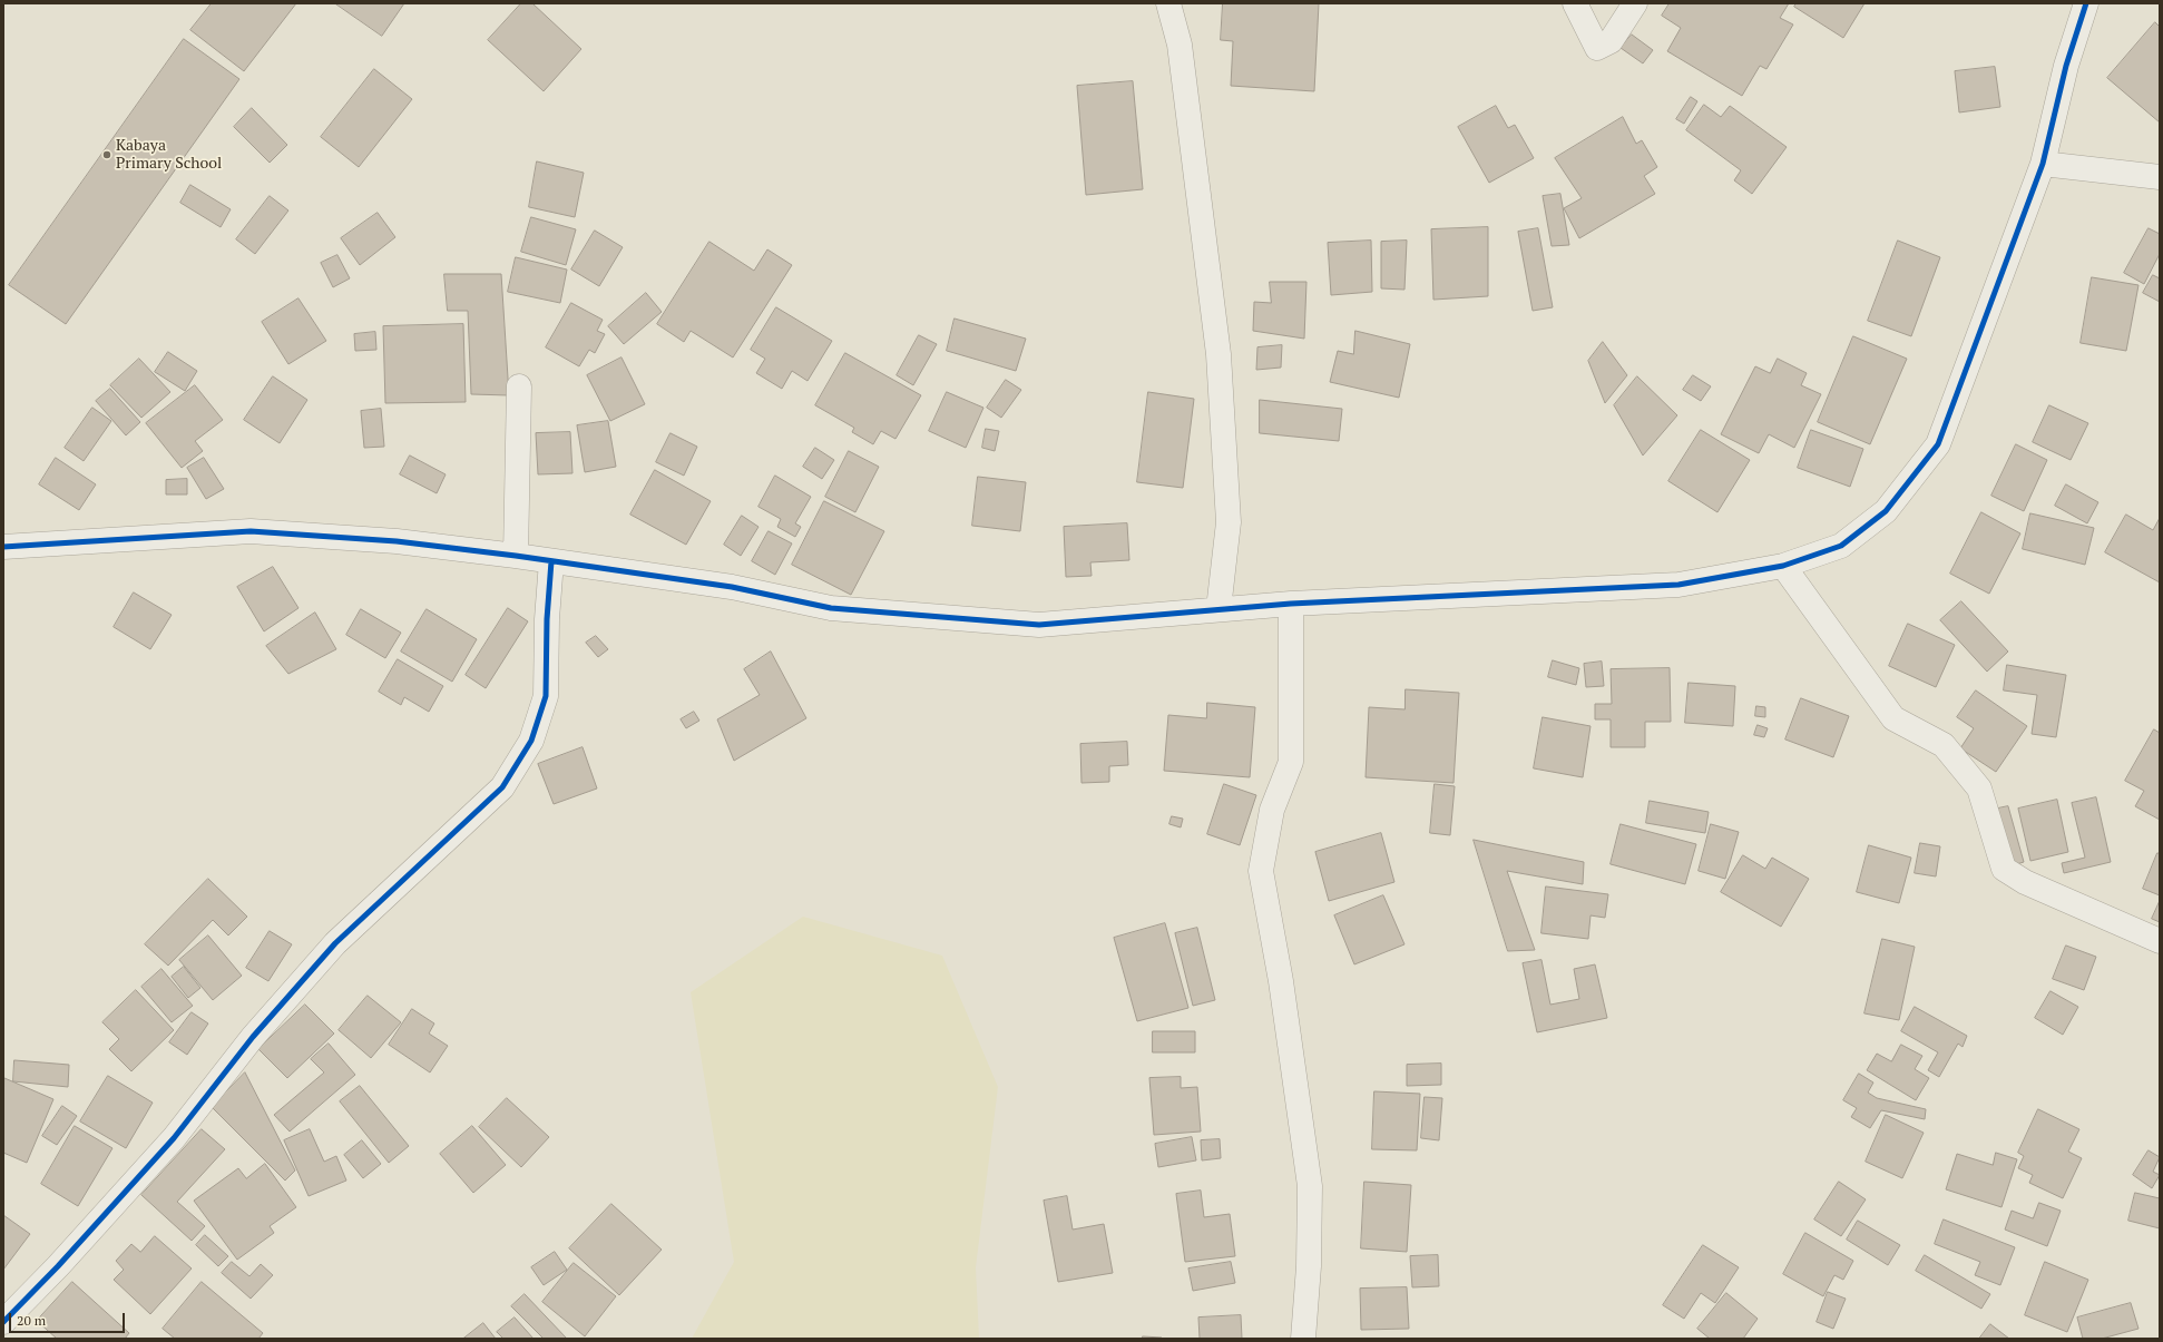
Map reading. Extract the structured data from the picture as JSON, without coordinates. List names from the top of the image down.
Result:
{
  "places": ["Kabaya Primary School"],
  "scale_bar": "20 m"
}
